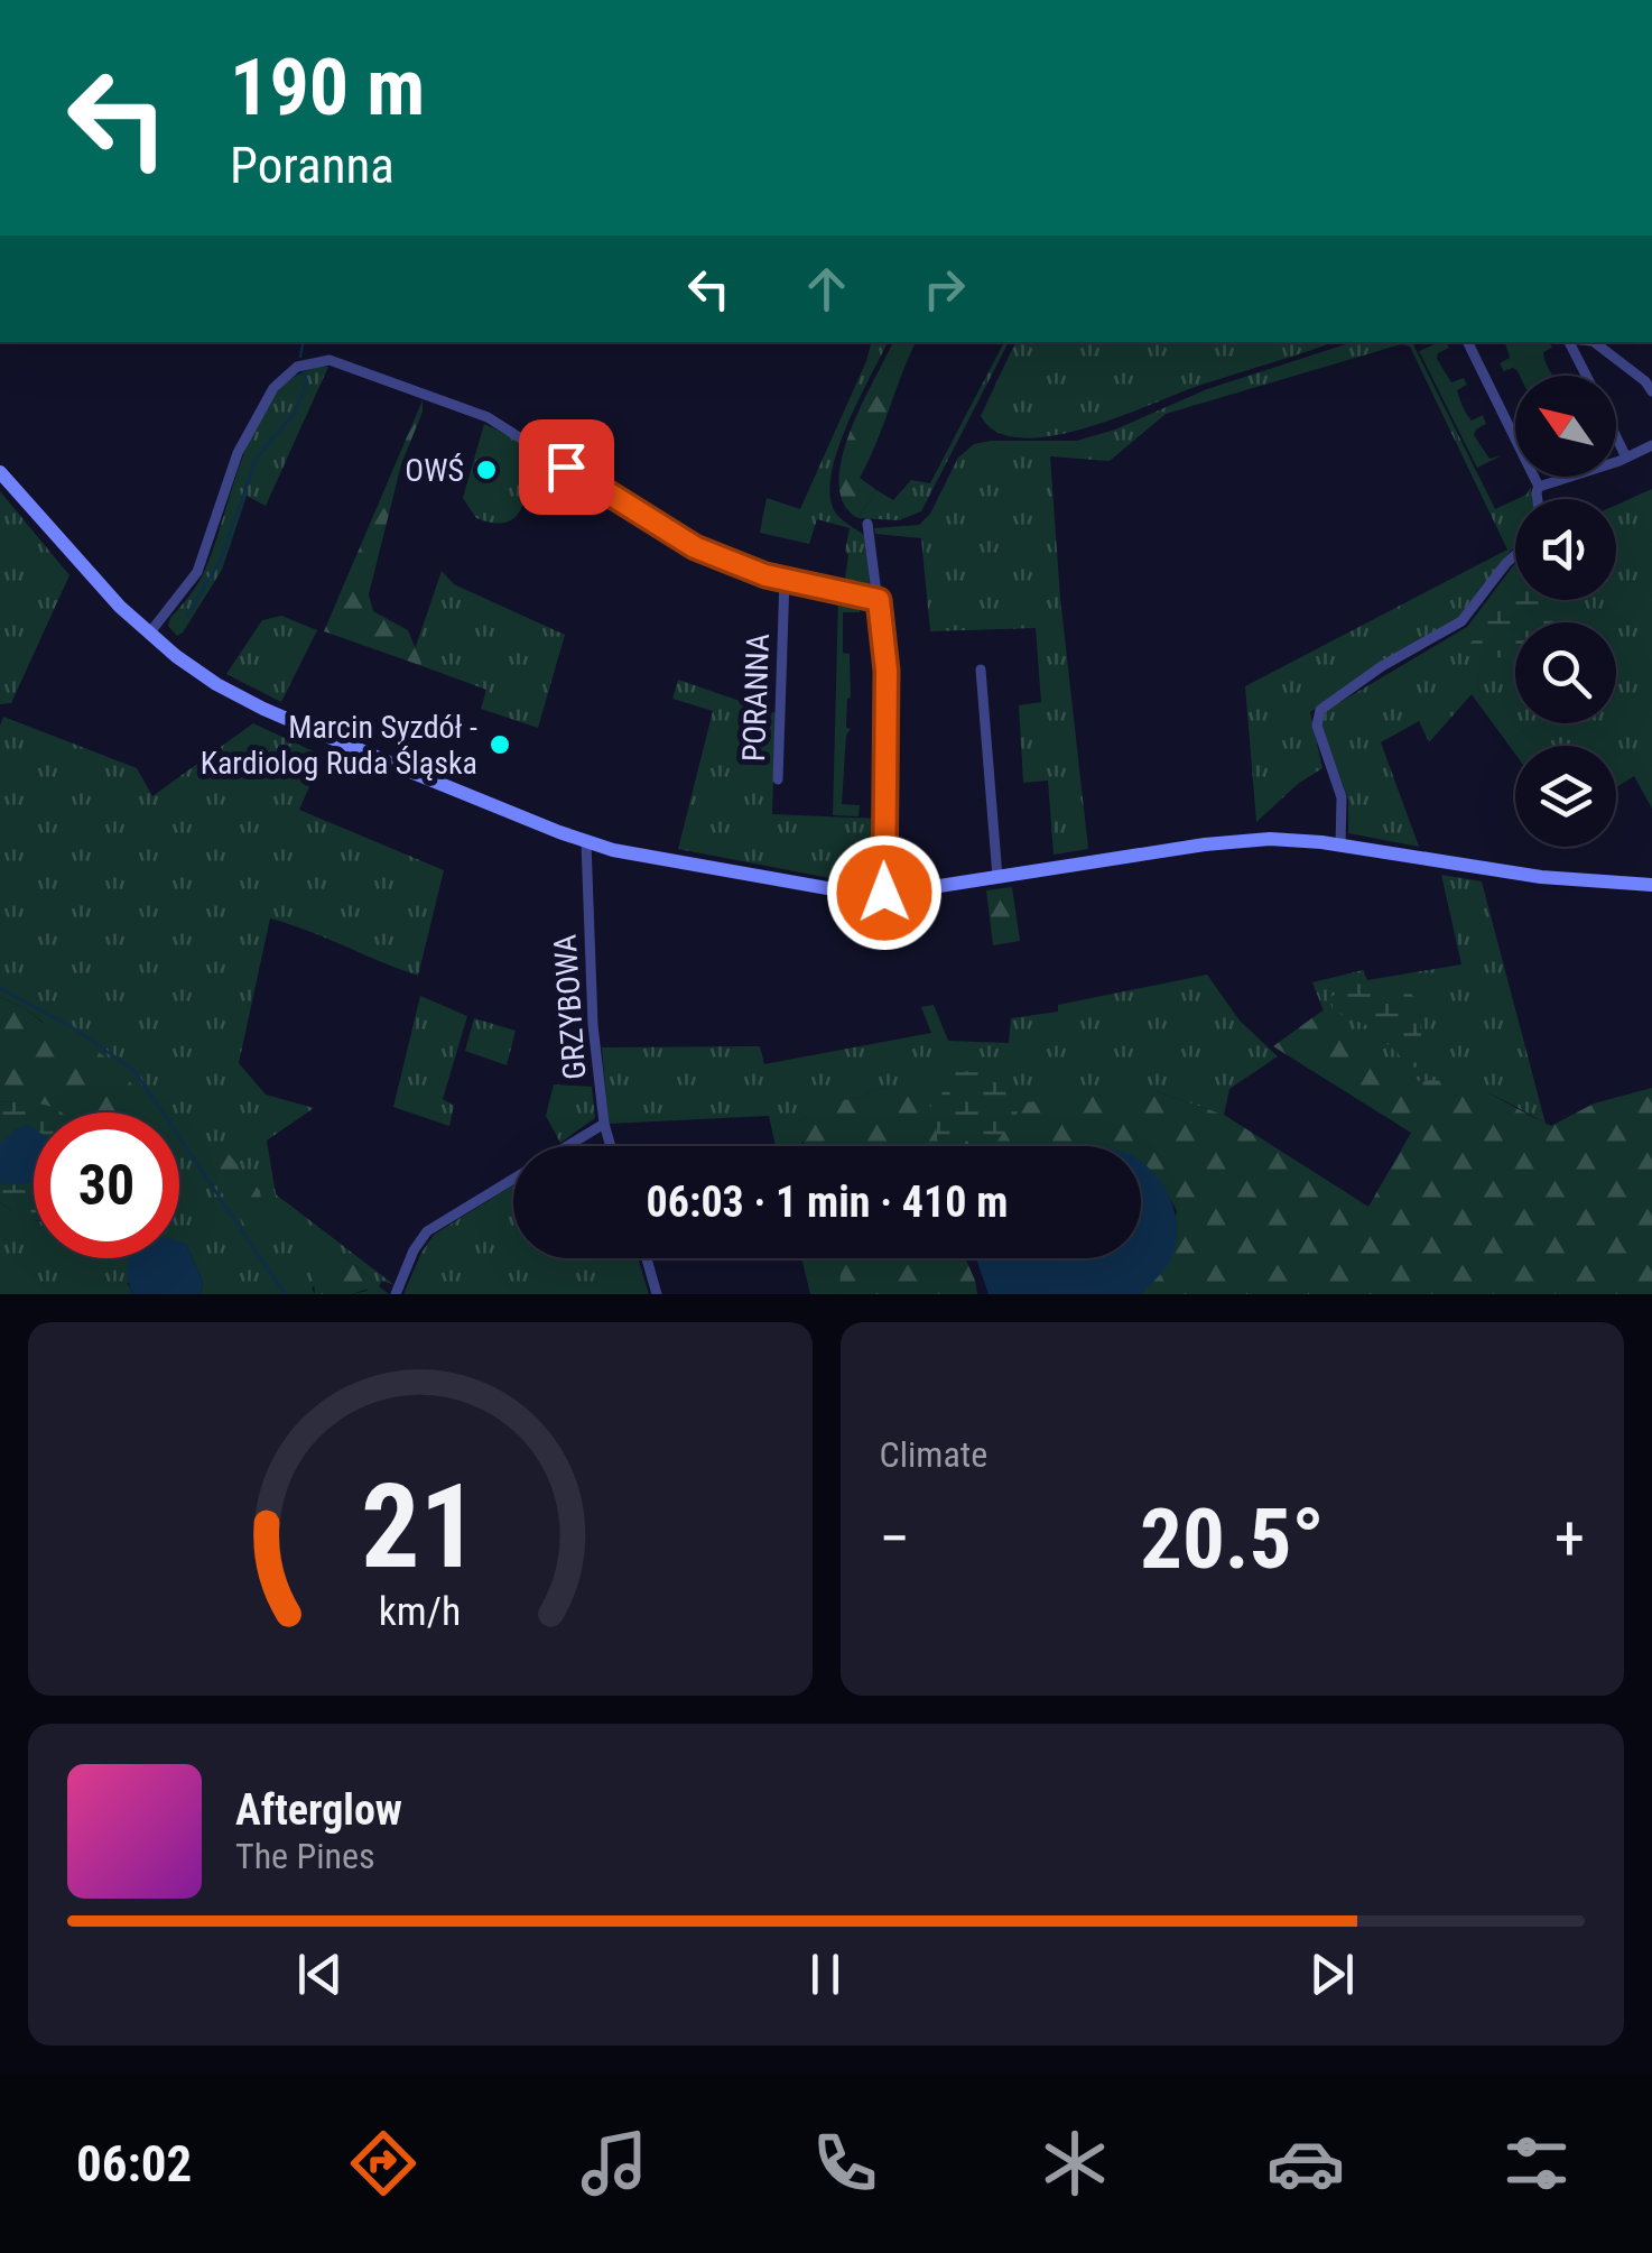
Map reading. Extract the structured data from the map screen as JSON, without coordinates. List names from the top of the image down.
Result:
{
  "streets": {
    "street": ["PORANNA", "GRZYBOWA"]
  },
  "places": ["OWŚ", "Marcin Syzdół - Kardiolog Ruda Śląska"],
  "north": "top left",
  "page": {
    "turn": ["190 m", "Poranna"],
    "limit": "30",
    "trip": "06:03 · 1 min · 410 m",
    "tile": "Climate",
    "heat": ["−", "20.5°", "+"],
    "song": ["Afterglow", "The Pines"],
    "tabs": "06:02",
    "gauge": ["21", "km/h"]
  }
}
